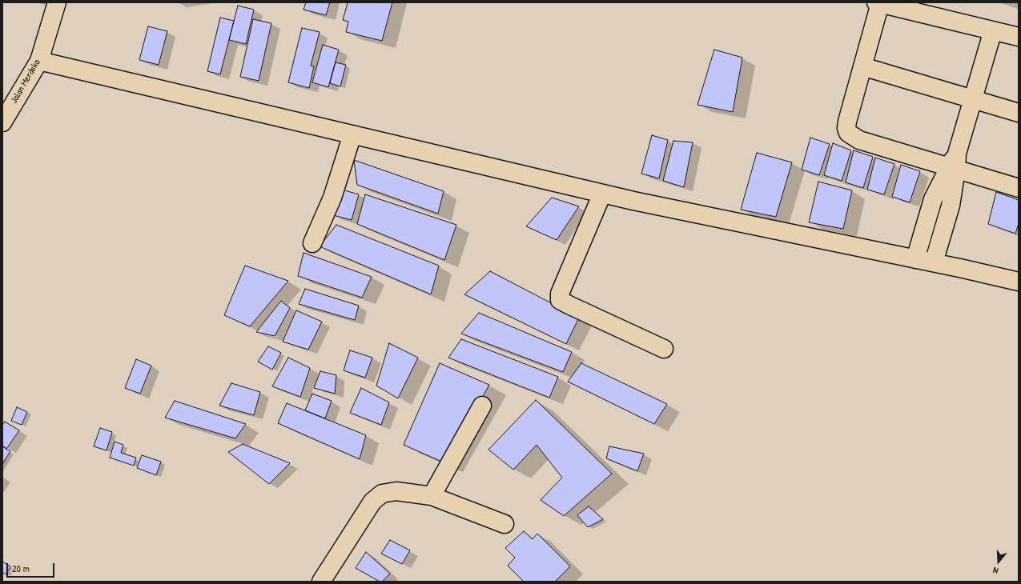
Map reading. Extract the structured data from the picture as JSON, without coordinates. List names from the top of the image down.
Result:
{
  "streets": {
    "street": ["Jalan Merdeka"]
  },
  "scale_bar": "20 m",
  "north": "bottom"
}
